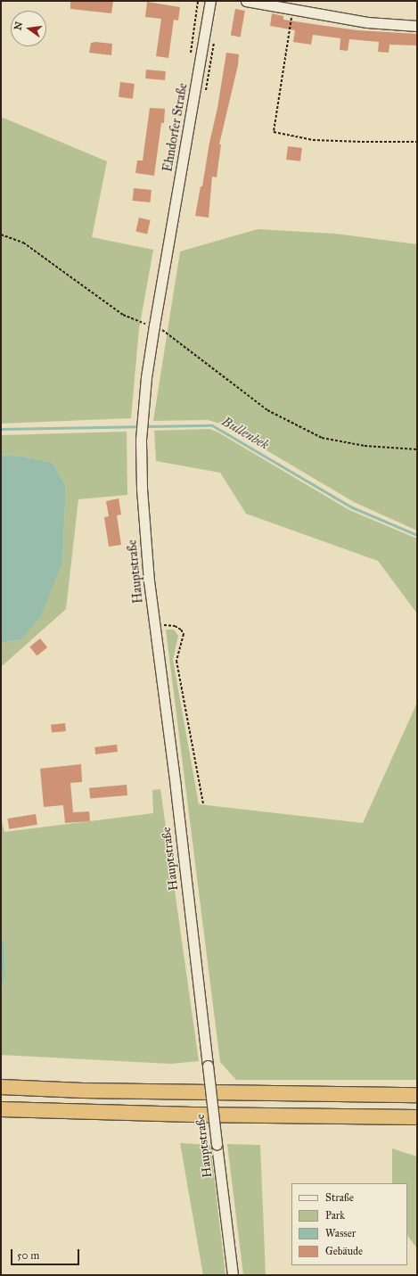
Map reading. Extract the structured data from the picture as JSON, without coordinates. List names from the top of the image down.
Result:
{
  "streets": {
    "street": ["Ehndorfer Straße", "Hauptstraße"]
  },
  "crossings": [
    ["Ehndorfer Straße", "Hauptstraße"]
  ],
  "water": ["Bullenbek"],
  "legend": [
    "Straße",
    "Park",
    "Wasser",
    "Gebäude"
  ],
  "scale_bar": "50 m",
  "north": "left"
}
